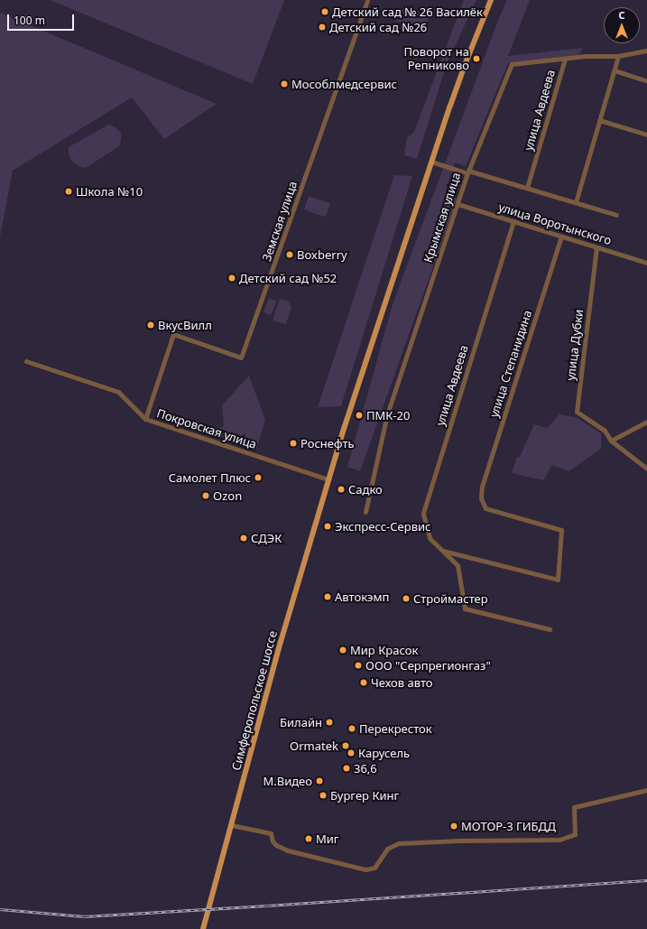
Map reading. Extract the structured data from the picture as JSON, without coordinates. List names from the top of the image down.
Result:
{
  "streets": {
    "main road": ["Симферопольское шоссе"],
    "street": [
      "улица Авдеева",
      "Крымская улица",
      "Земская улица",
      "улица Воротынского",
      "улица Дубки",
      "улица Степанидина",
      "Покровская улица"
    ]
  },
  "crossings": [
    ["улица Авдеева", "Крымская улица"],
    ["улица Авдеева", "улица Воротынского"],
    ["улица Авдеева", "улица Степанидина"],
    ["Крымская улица", "улица Воротынского"],
    ["Земская улица", "Покровская улица"],
    ["улица Воротынского", "улица Дубки"],
    ["улица Воротынского", "улица Степанидина"],
    ["Покровская улица", "Симферопольское шоссе"]
  ],
  "places": [
    "Детский сад № 26 Василёк",
    "Детский сад №26",
    "Поворот на Репниково",
    "Мособлмедсервис",
    "Школа №10",
    "Boxberry",
    "Детский сад №52",
    "ВкусВилл",
    "ПМК-20",
    "Роснефть",
    "Самолет Плюс",
    "Садко",
    "Ozon",
    "Экспресс-Сервис",
    "СДЭК",
    "Автокэмп",
    "Строймастер",
    "Мир Красок",
    "ООО \"Серпрегионгаз\"",
    "Чехов авто",
    "Билайн",
    "Перекресток",
    "Ormatek",
    "Карусель",
    "36,6",
    "М.Видео",
    "Бургер Кинг",
    "МОТОР-3 ГИБДД",
    "Миг"
  ],
  "scale_bar": "100 m",
  "north": "top"
}
